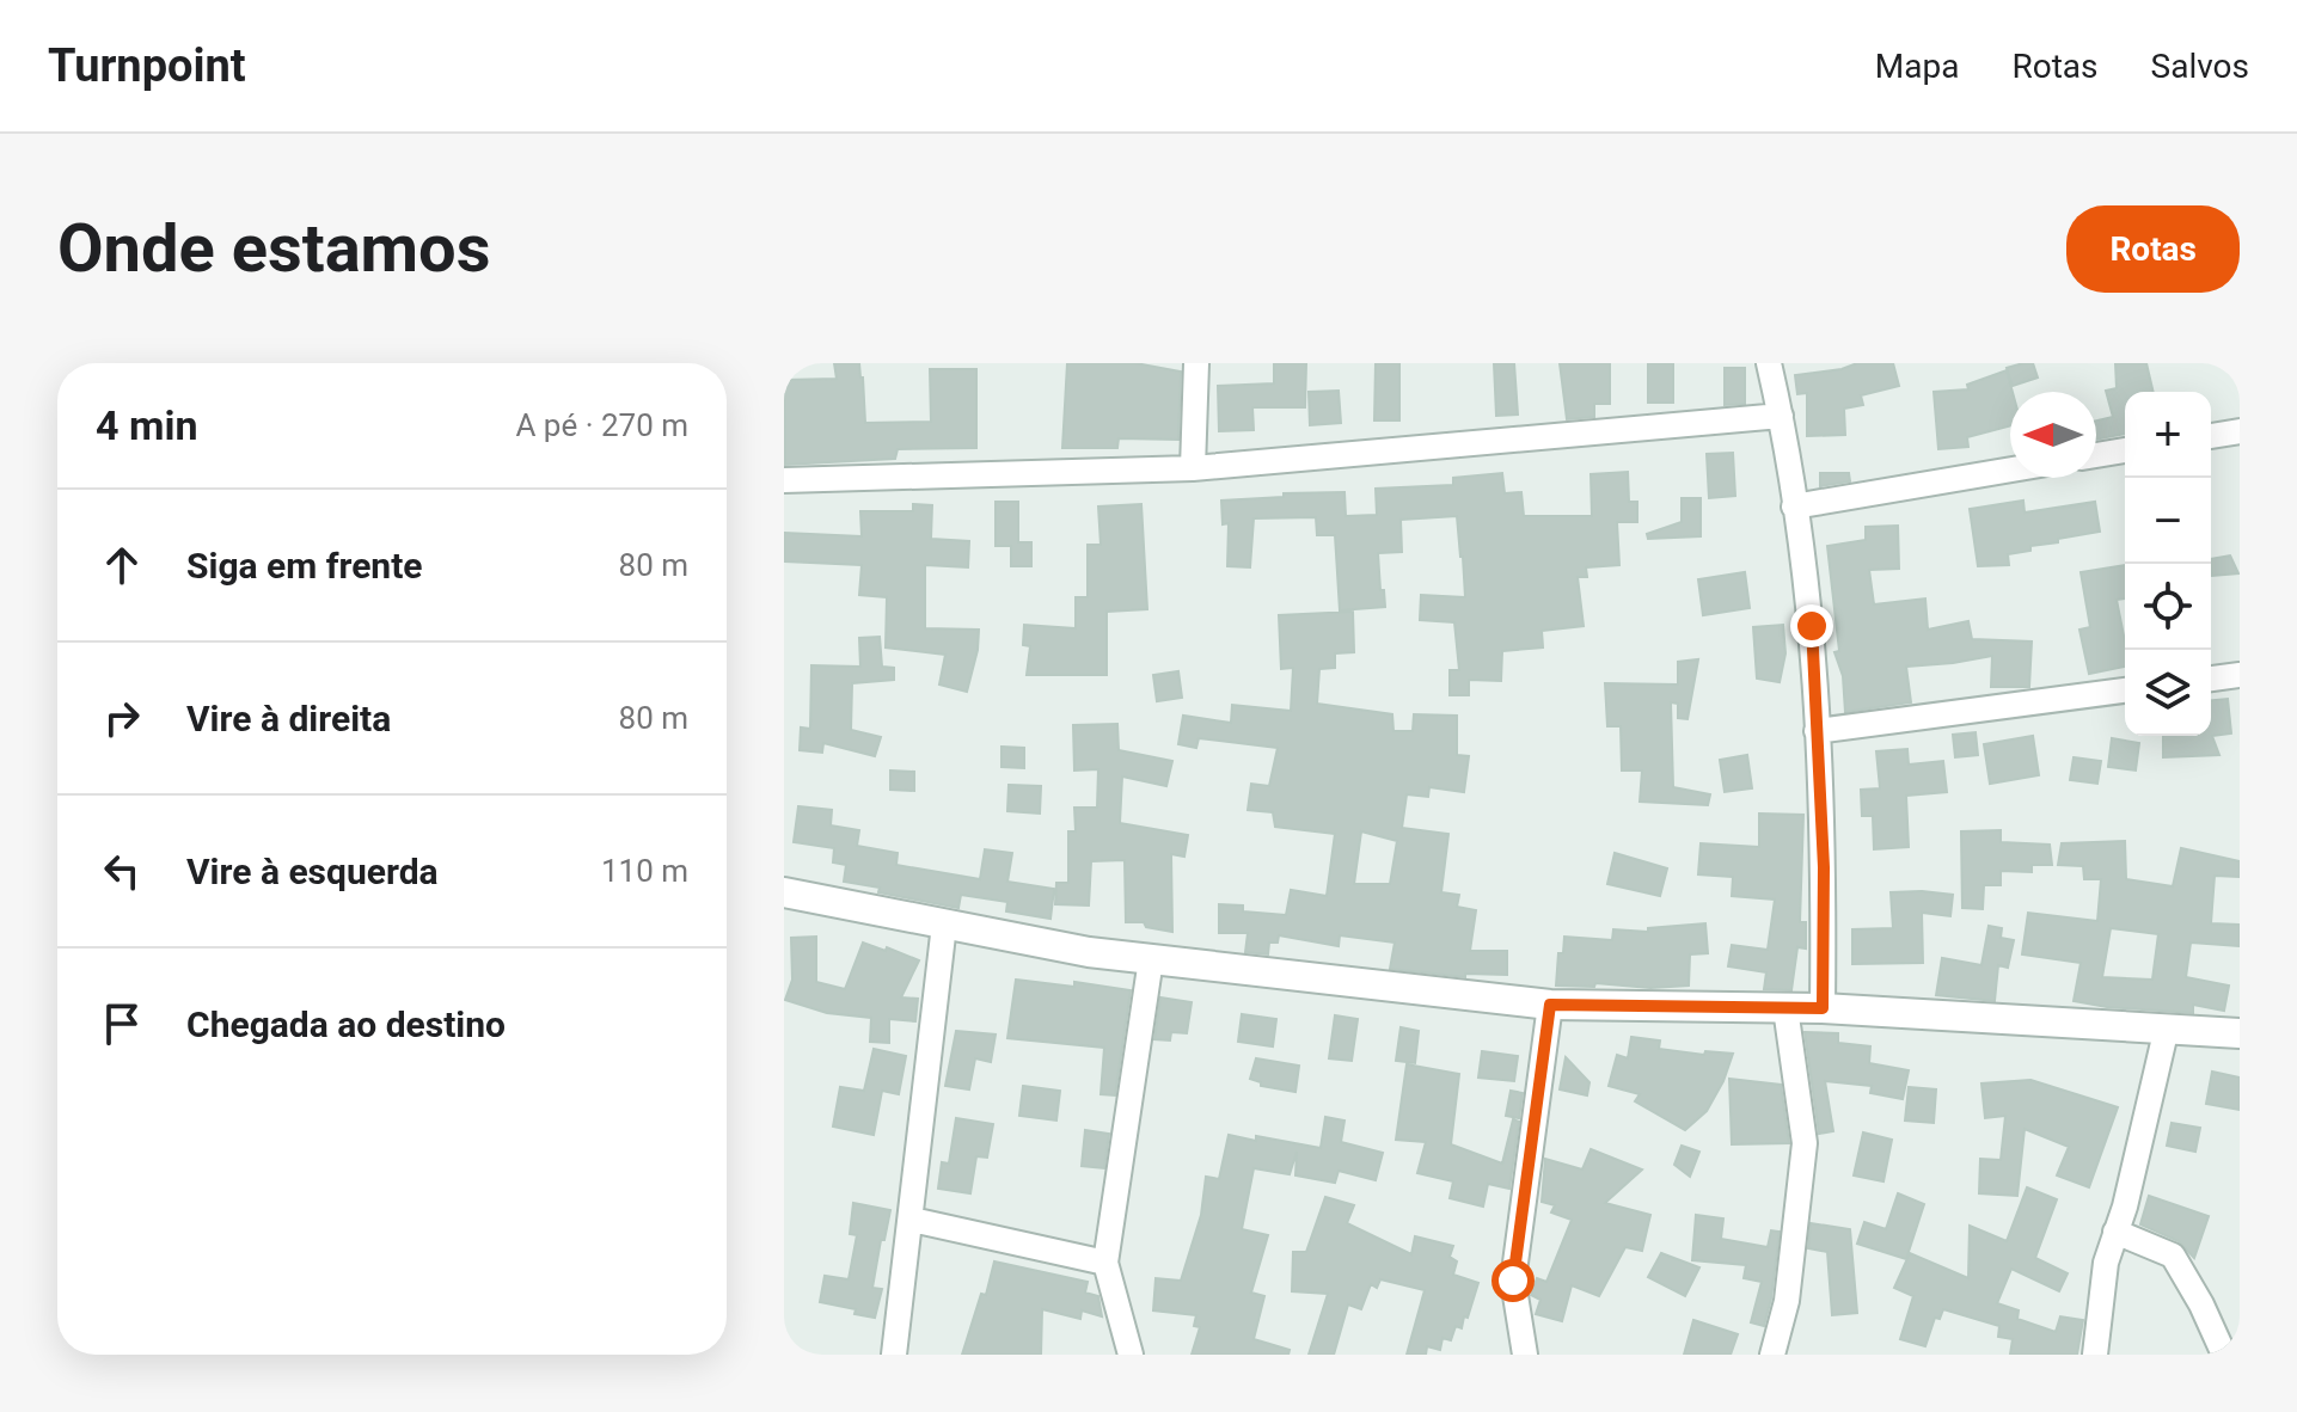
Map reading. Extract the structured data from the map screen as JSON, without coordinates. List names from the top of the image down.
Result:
{
  "north": "left",
  "page": {
    "header": "Turnpoint",
    "nav": ["Mapa", "Rotas", "Salvos"],
    "buttons": "Rotas",
    "title": "Onde estamos",
    "heading": ["4 min", "A pé · 270 m"],
    "map_buttons": ["+", "−"],
    "list": [
      ["Siga em frente", "80 m"],
      ["Vire à direita", "80 m"],
      ["Vire à esquerda", "110 m"],
      "Chegada ao destino"
    ]
  }
}
